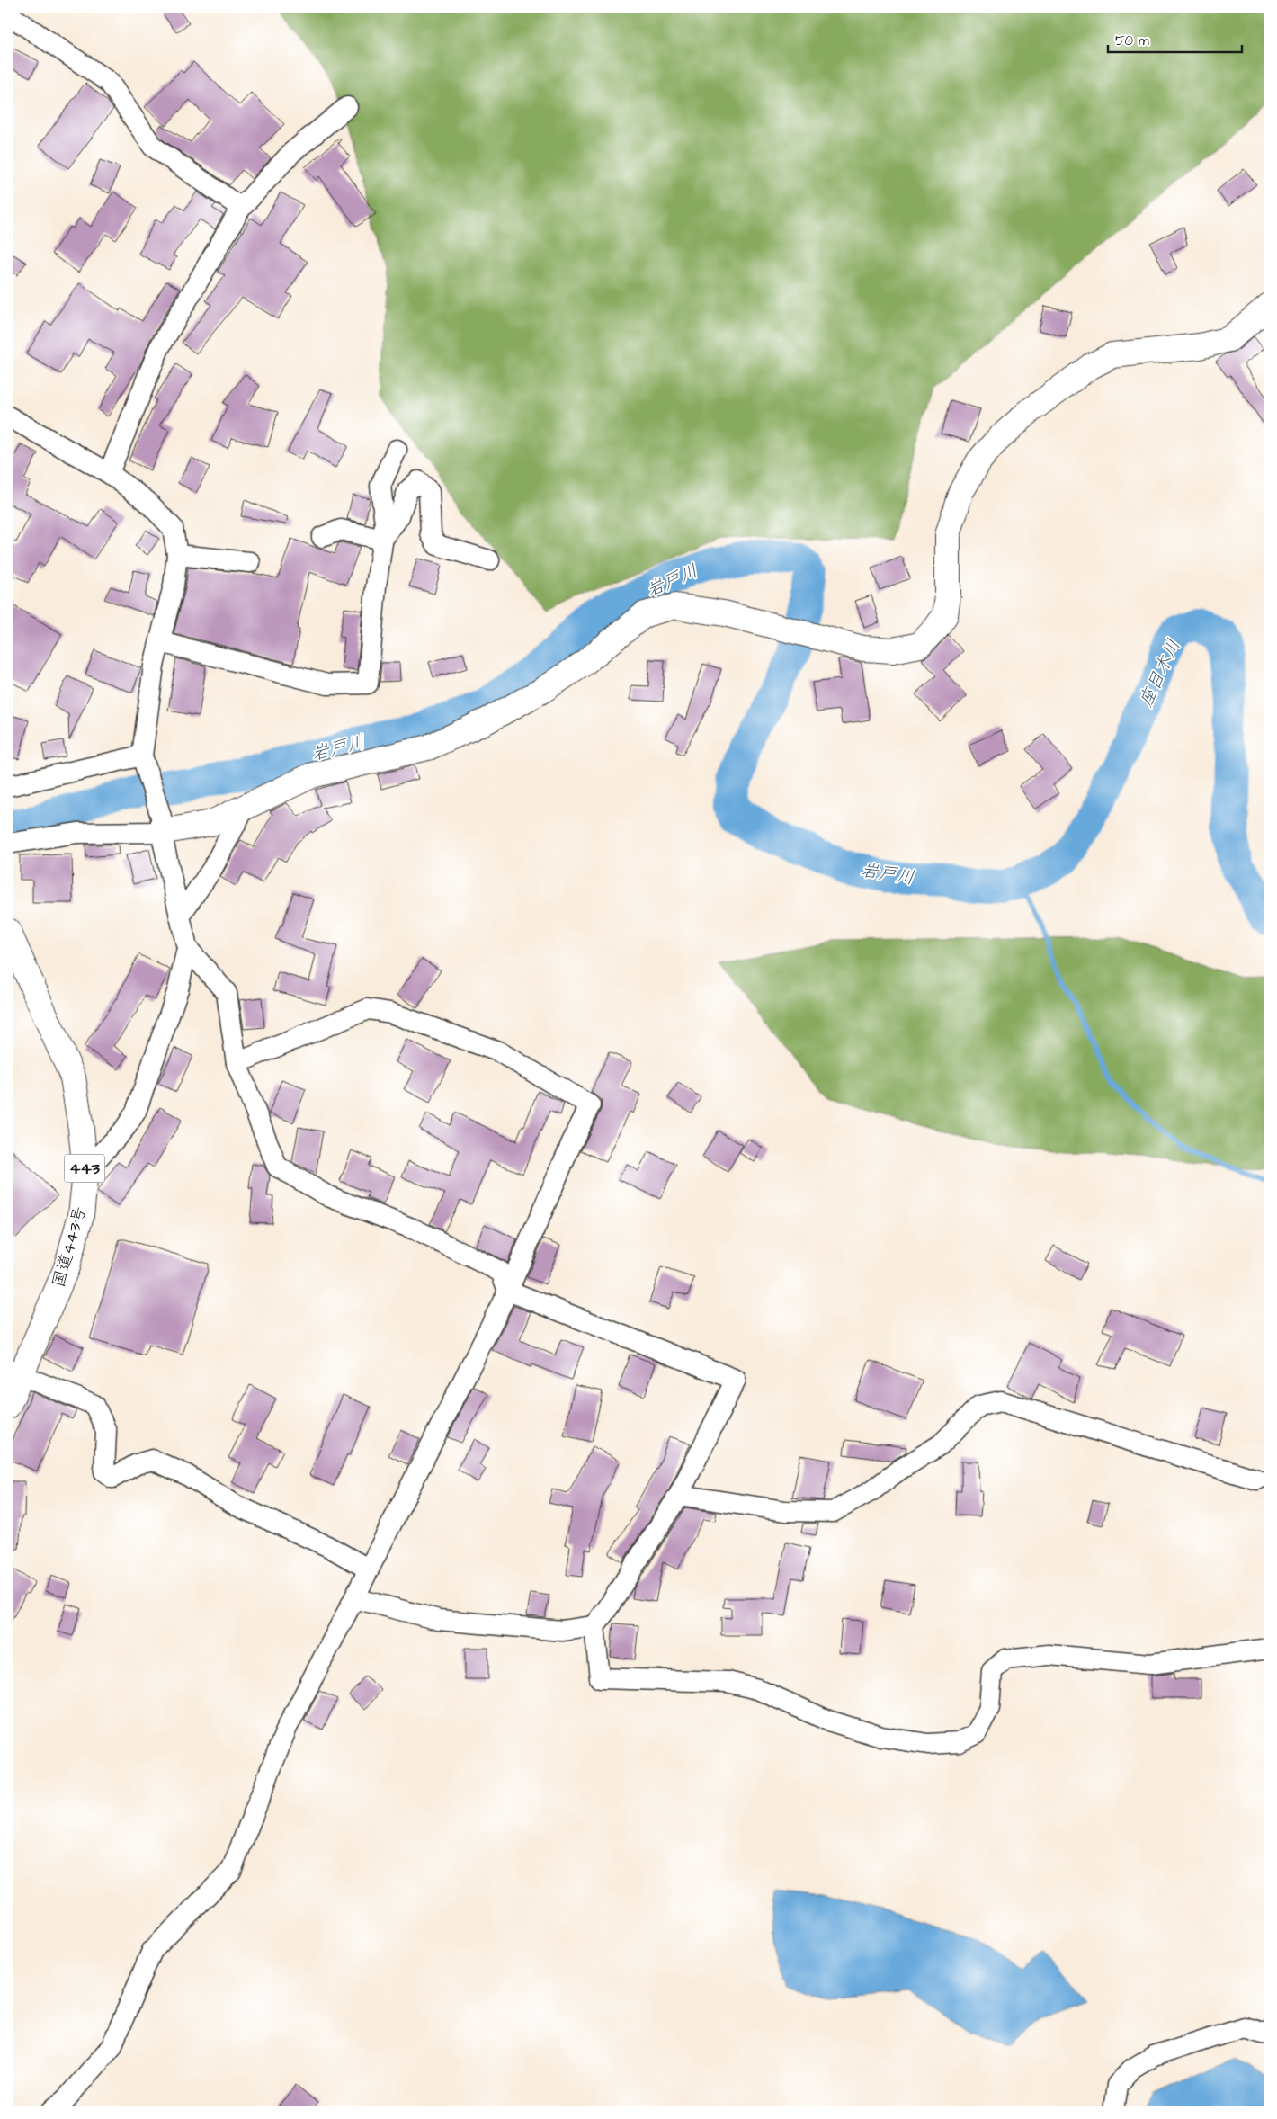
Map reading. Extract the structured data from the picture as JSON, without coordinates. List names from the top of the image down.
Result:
{
  "streets": {
    "main road": ["443", "国道443号"]
  },
  "water": ["岩戸川", "座目木川"],
  "scale_bar": "50 m"
}
